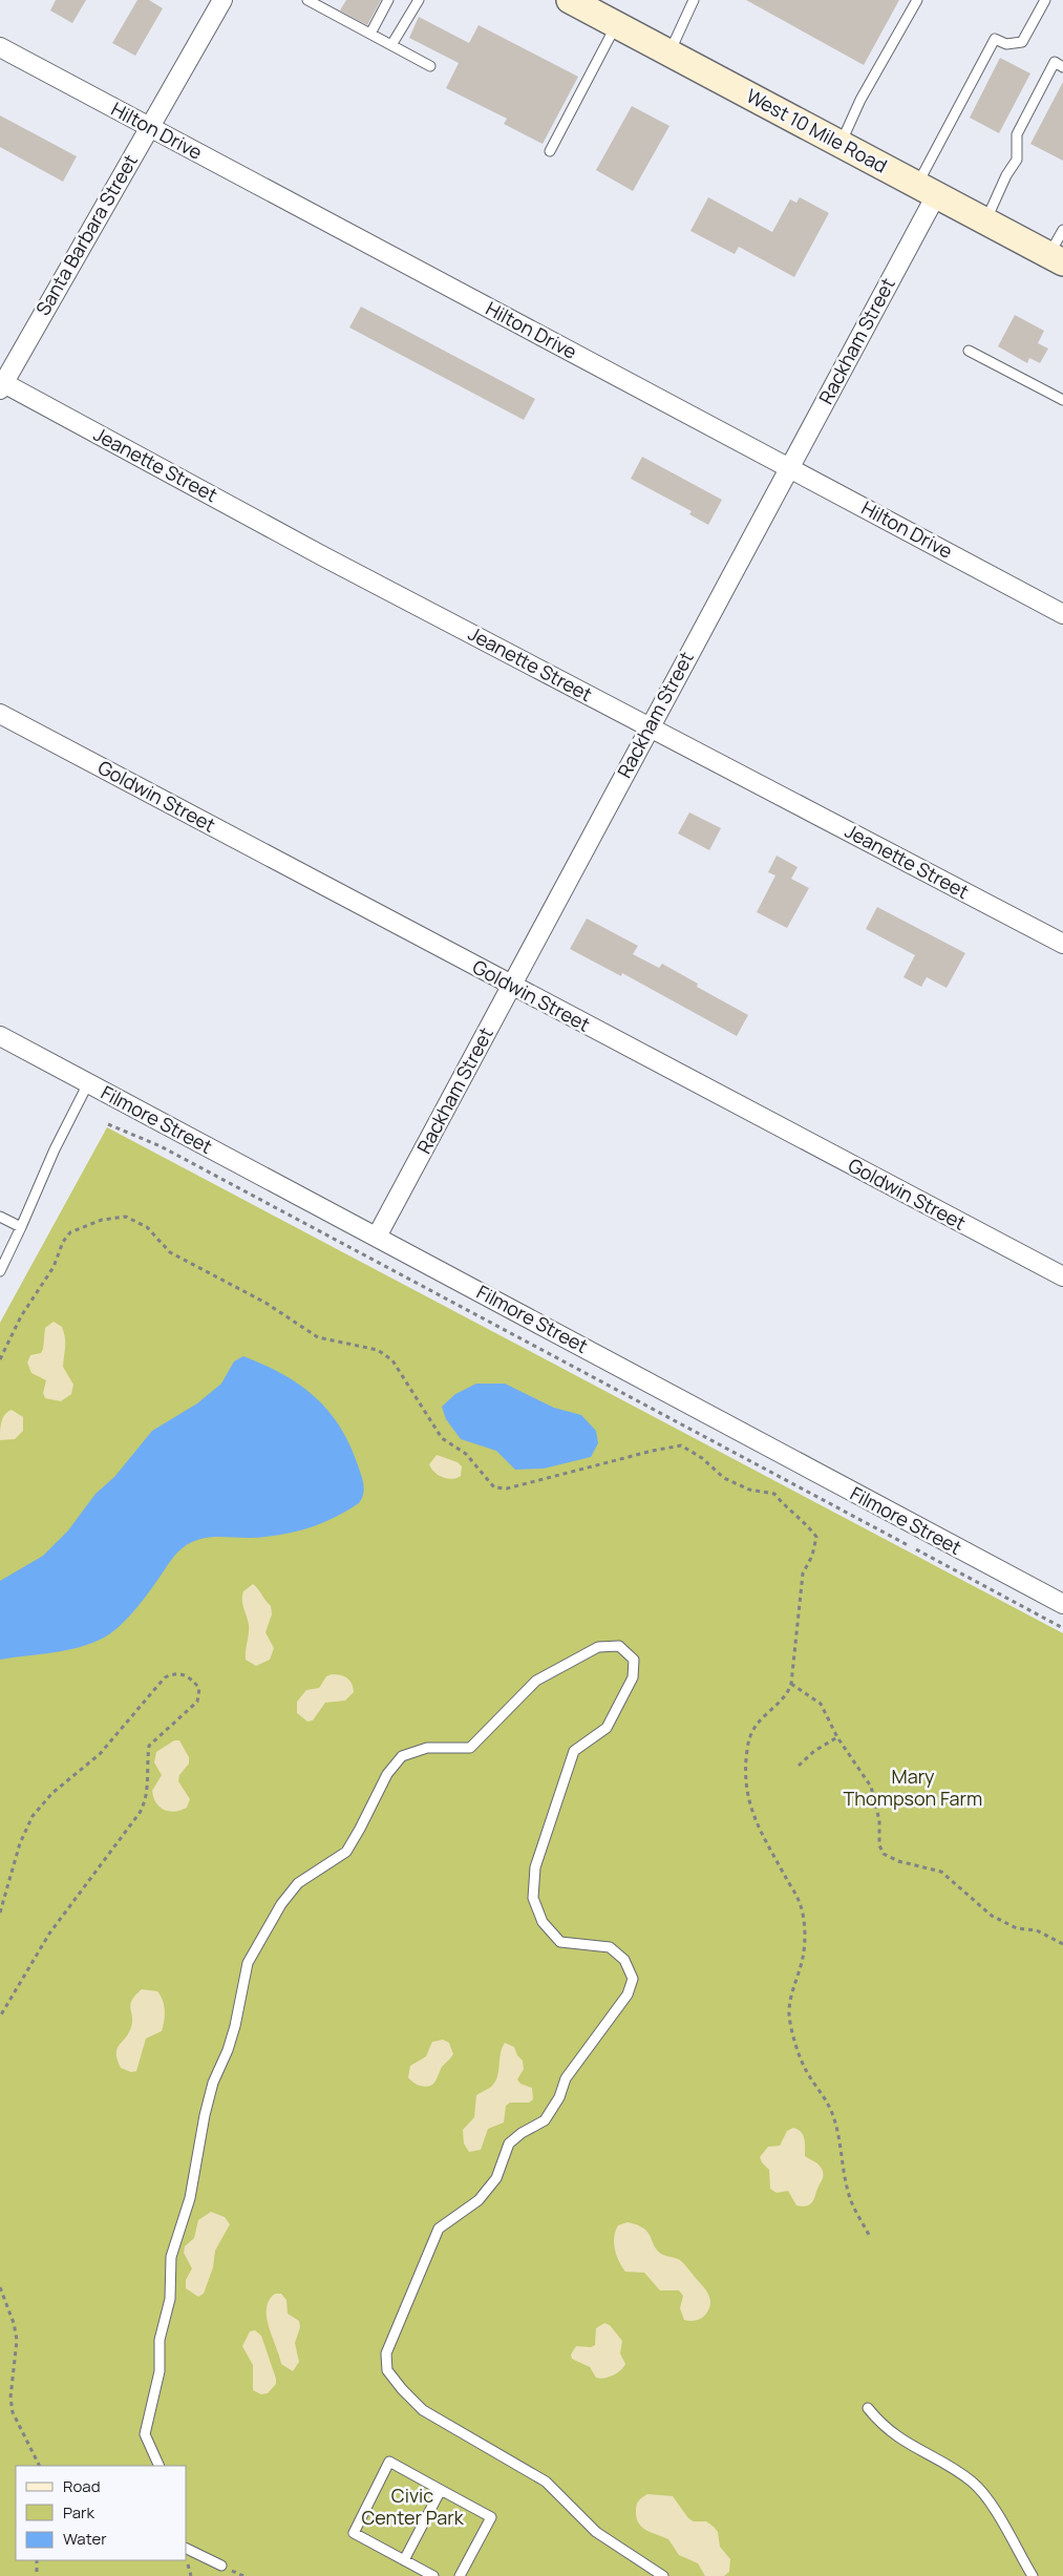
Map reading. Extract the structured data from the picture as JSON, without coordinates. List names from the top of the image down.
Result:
{
  "streets": {
    "main road": ["West 10 Mile Road"],
    "street": [
      "Hilton Drive",
      "Santa Barbara Street",
      "Rackham Street",
      "Jeanette Street",
      "Goldwin Street",
      "Filmore Street"
    ]
  },
  "crossings": [
    ["Hilton Drive", "Santa Barbara Street"],
    ["Hilton Drive", "Rackham Street"],
    ["West 10 Mile Road", "Rackham Street"],
    ["Santa Barbara Street", "Jeanette Street"],
    ["Rackham Street", "Jeanette Street"],
    ["Rackham Street", "Goldwin Street"],
    ["Rackham Street", "Filmore Street"]
  ],
  "parks": ["Mary Thompson Farm", "Civic Center Park"],
  "legend": ["Road", "Park", "Water"]
}
